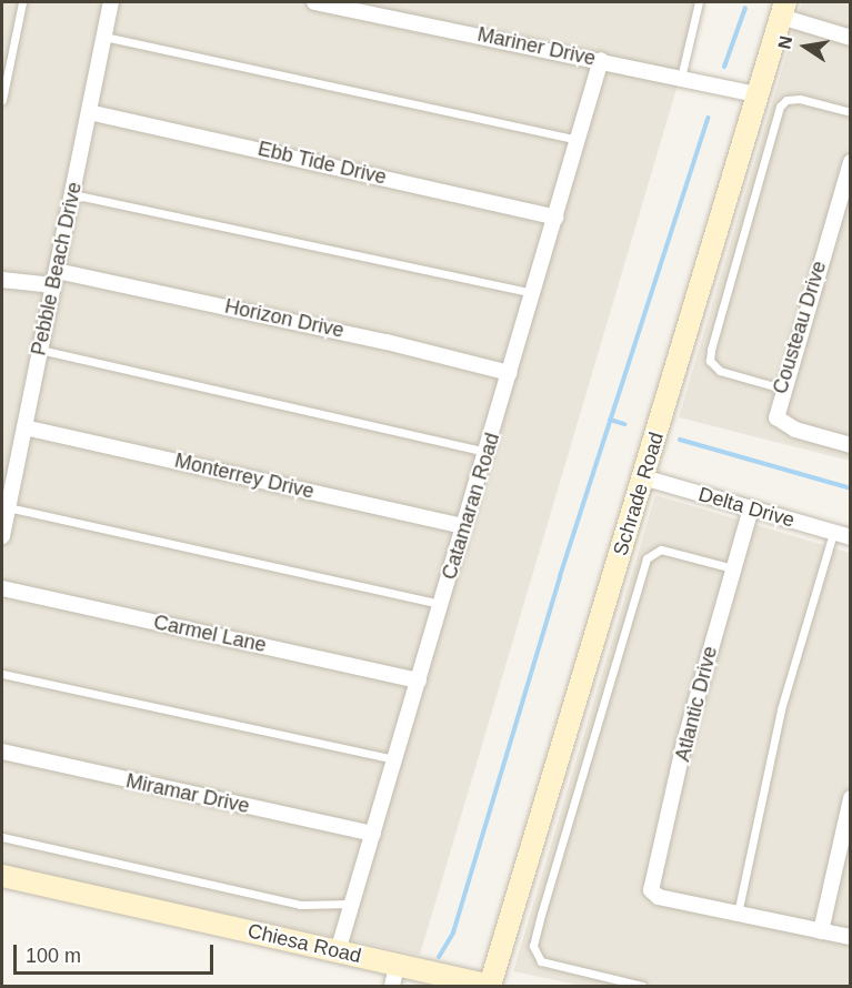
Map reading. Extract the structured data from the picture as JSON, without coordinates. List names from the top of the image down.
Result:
{
  "streets": {
    "street": [
      "Mariner Drive",
      "Ebb Tide Drive",
      "Pebble Beach Drive",
      "Horizon Drive",
      "Cousteau Drive",
      "Monterrey Drive",
      "Schrade Road",
      "Catamaran Road",
      "Delta Drive",
      "Carmel Lane",
      "Atlantic Drive",
      "Miramar Drive",
      "Chiesa Road"
    ]
  },
  "crossings": [
    ["Mariner Drive", "Schrade Road"],
    ["Mariner Drive", "Catamaran Road"],
    ["Ebb Tide Drive", "Pebble Beach Drive"],
    ["Ebb Tide Drive", "Catamaran Road"],
    ["Pebble Beach Drive", "Horizon Drive"],
    ["Pebble Beach Drive", "Monterrey Drive"],
    ["Horizon Drive", "Catamaran Road"],
    ["Monterrey Drive", "Catamaran Road"],
    ["Schrade Road", "Delta Drive"],
    ["Schrade Road", "Chiesa Road"],
    ["Catamaran Road", "Carmel Lane"],
    ["Catamaran Road", "Miramar Drive"],
    ["Catamaran Road", "Chiesa Road"],
    ["Delta Drive", "Atlantic Drive"]
  ],
  "scale_bar": "100 m",
  "north": "left"
}
